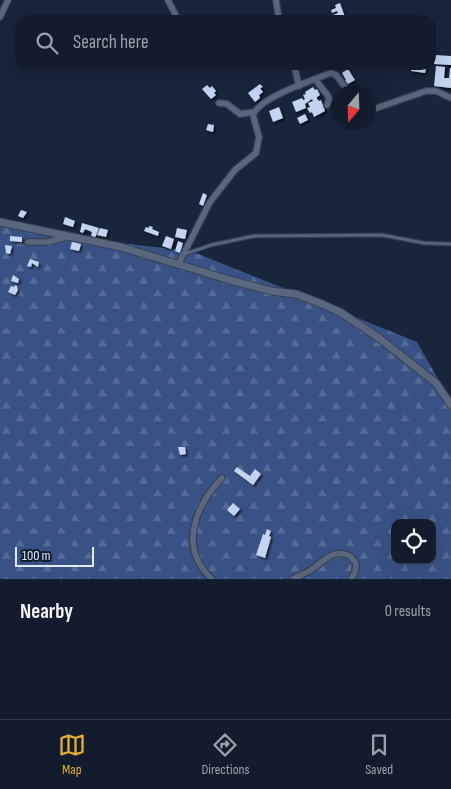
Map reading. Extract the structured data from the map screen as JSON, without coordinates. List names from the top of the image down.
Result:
{
  "scale_bar": "100 m",
  "north": "bottom",
  "page": {
    "search": "Search here",
    "scale": "100 m",
    "heading": ["Nearby", "0 results"],
    "nav": ["Map", "Directions", "Saved"]
  }
}
